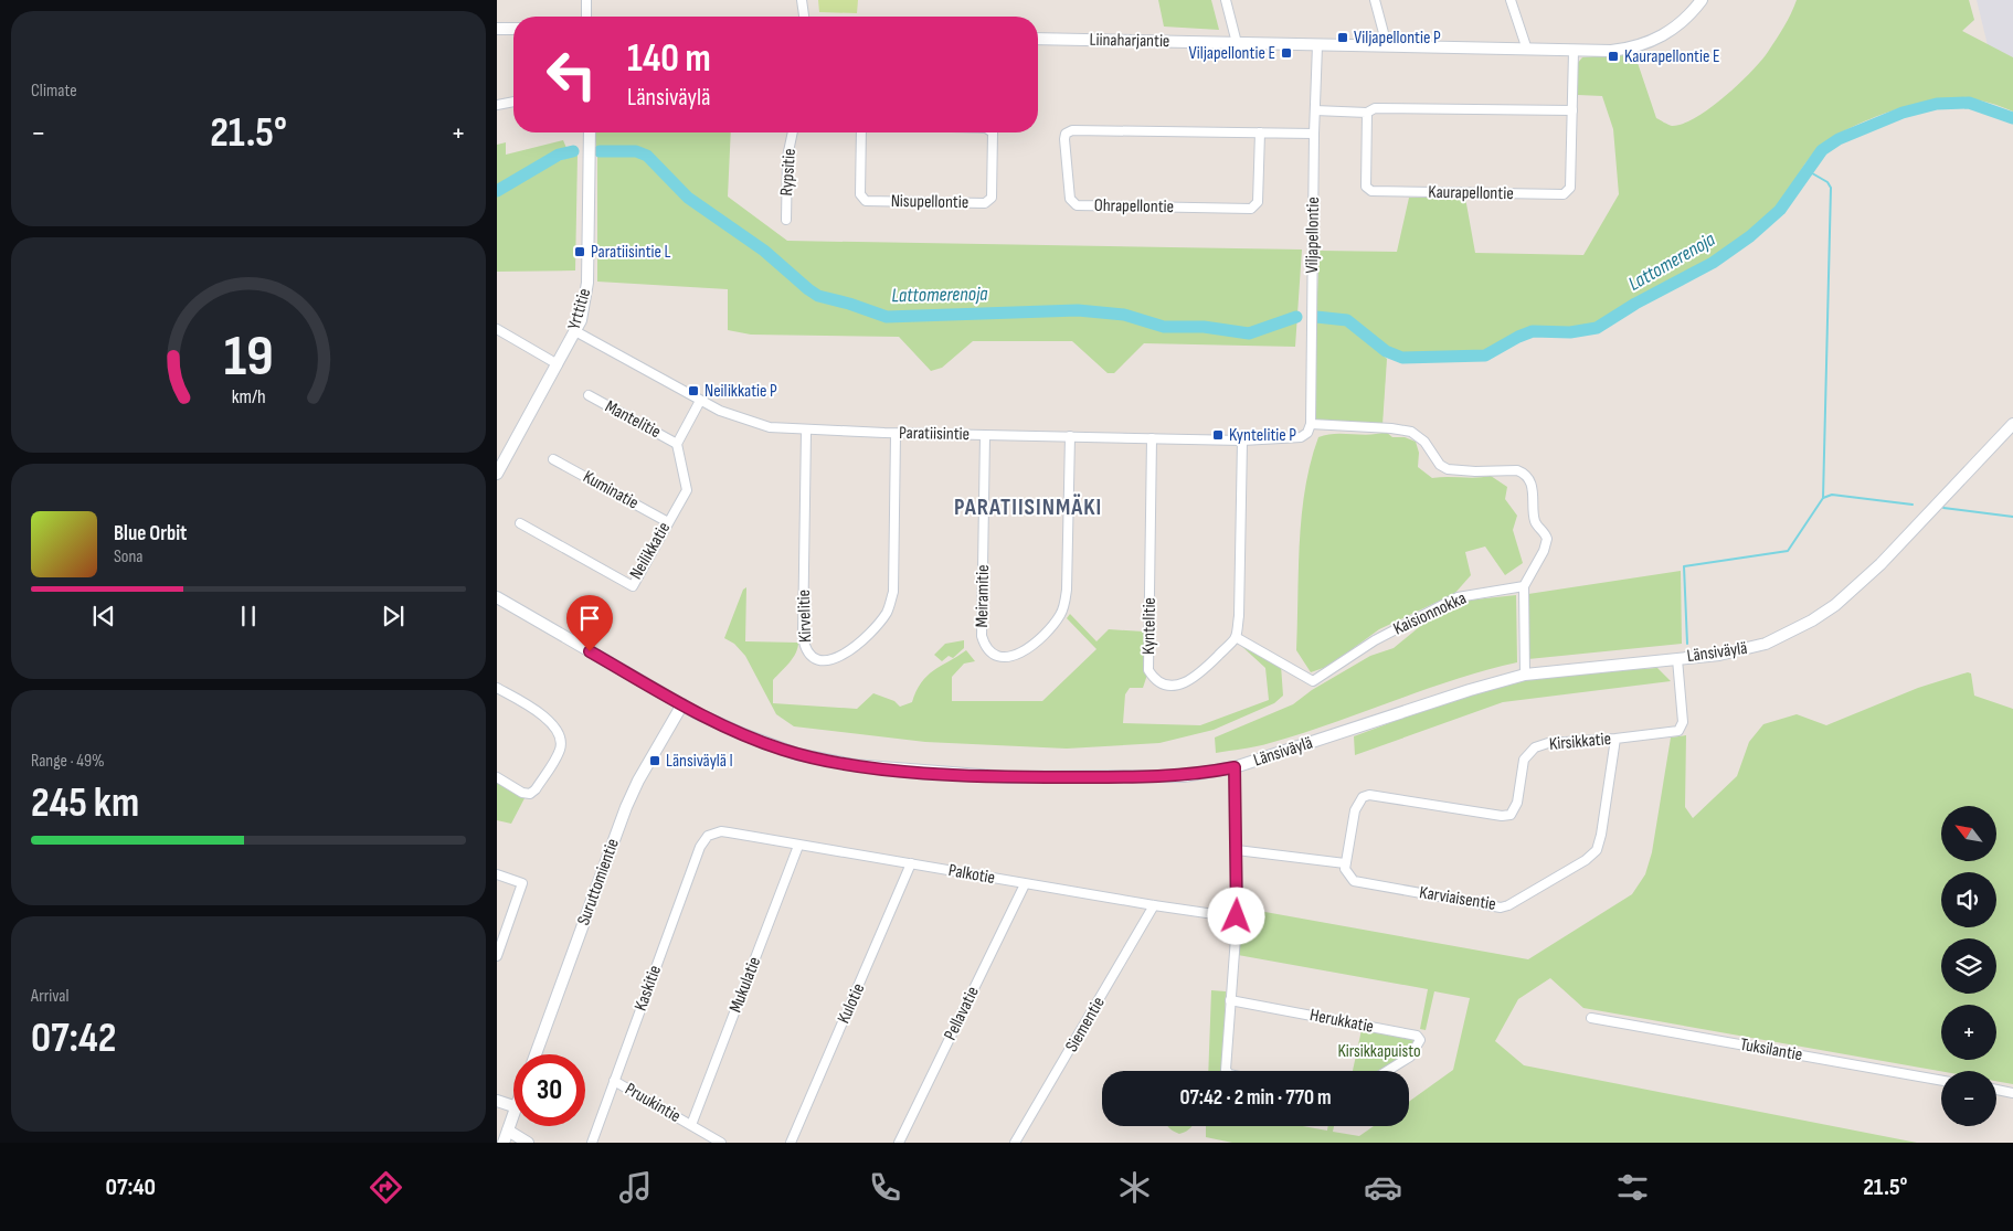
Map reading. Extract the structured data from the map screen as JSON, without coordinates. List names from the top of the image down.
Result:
{
  "streets": {
    "main road": [
      "Liinaharjantie",
      "Yrttitie",
      "Länsiväylä",
      "Suruttomientie"
    ],
    "street": [
      "Rypsitie",
      "Kaurapellontie",
      "Nisupellontie",
      "Ohrapellontie",
      "Viljapellontie",
      "Mantelitie",
      "Paratiisintie",
      "Kuminatie",
      "Neilikkatie",
      "Meiramitie",
      "Kaisionnokka",
      "Kirvelitie",
      "Kyntelitie",
      "Kirsikkatie",
      "Palkotie",
      "Karviaisentie",
      "Mukulatie",
      "Kaskitie",
      "Kulotie",
      "Pellavatie",
      "Herukkatie",
      "Siementie",
      "Tuksilantie",
      "Pruukintie"
    ]
  },
  "crossings": [
    ["Liinaharjantie", "Kaurapellontie"],
    ["Liinaharjantie", "Viljapellontie"],
    ["Ohrapellontie", "Viljapellontie"],
    ["Viljapellontie", "Paratiisintie"],
    ["Yrttitie", "Paratiisintie"],
    ["Mantelitie", "Neilikkatie"],
    ["Paratiisintie", "Meiramitie"],
    ["Paratiisintie", "Kirvelitie"],
    ["Paratiisintie", "Kyntelitie"],
    ["Kuminatie", "Neilikkatie"],
    ["Kaisionnokka", "Kyntelitie"],
    ["Länsiväylä", "Kirsikkatie"],
    ["Länsiväylä", "Suruttomientie"],
    ["Kirsikkatie", "Karviaisentie"],
    ["Palkotie", "Mukulatie"],
    ["Palkotie", "Kaskitie"],
    ["Palkotie", "Kulotie"],
    ["Palkotie", "Pellavatie"],
    ["Palkotie", "Siementie"],
    ["Mukulatie", "Pruukintie"],
    ["Kaskitie", "Pruukintie"]
  ],
  "districts": ["PARATIISINMÄKI"],
  "water": ["Lattomerenoja"],
  "parks": ["Kirsikkapuisto"],
  "places": {
    "transit": [
      "Viljapellontie P",
      "Viljapellontie E",
      "Kaurapellontie E",
      "Paratiisintie L",
      "Neilikkatie P",
      "Kyntelitie P",
      "Länsiväylä I"
    ]
  },
  "north": "top left",
  "page": {
    "tile": [
      "Climate",
      ["Range · 49%", "245 km"],
      ["Arrival", "07:42"]
    ],
    "turn": ["140 m", "Länsiväylä"],
    "heat": ["−", "21.5°", "+"],
    "song": ["Blue Orbit", "Sona"],
    "map_buttons": ["+", "−"],
    "limit": "30",
    "trip": "07:42 · 2 min · 770 m",
    "tabs": ["07:40", "21.5°"],
    "gauge": ["19", "km/h"]
  }
}
